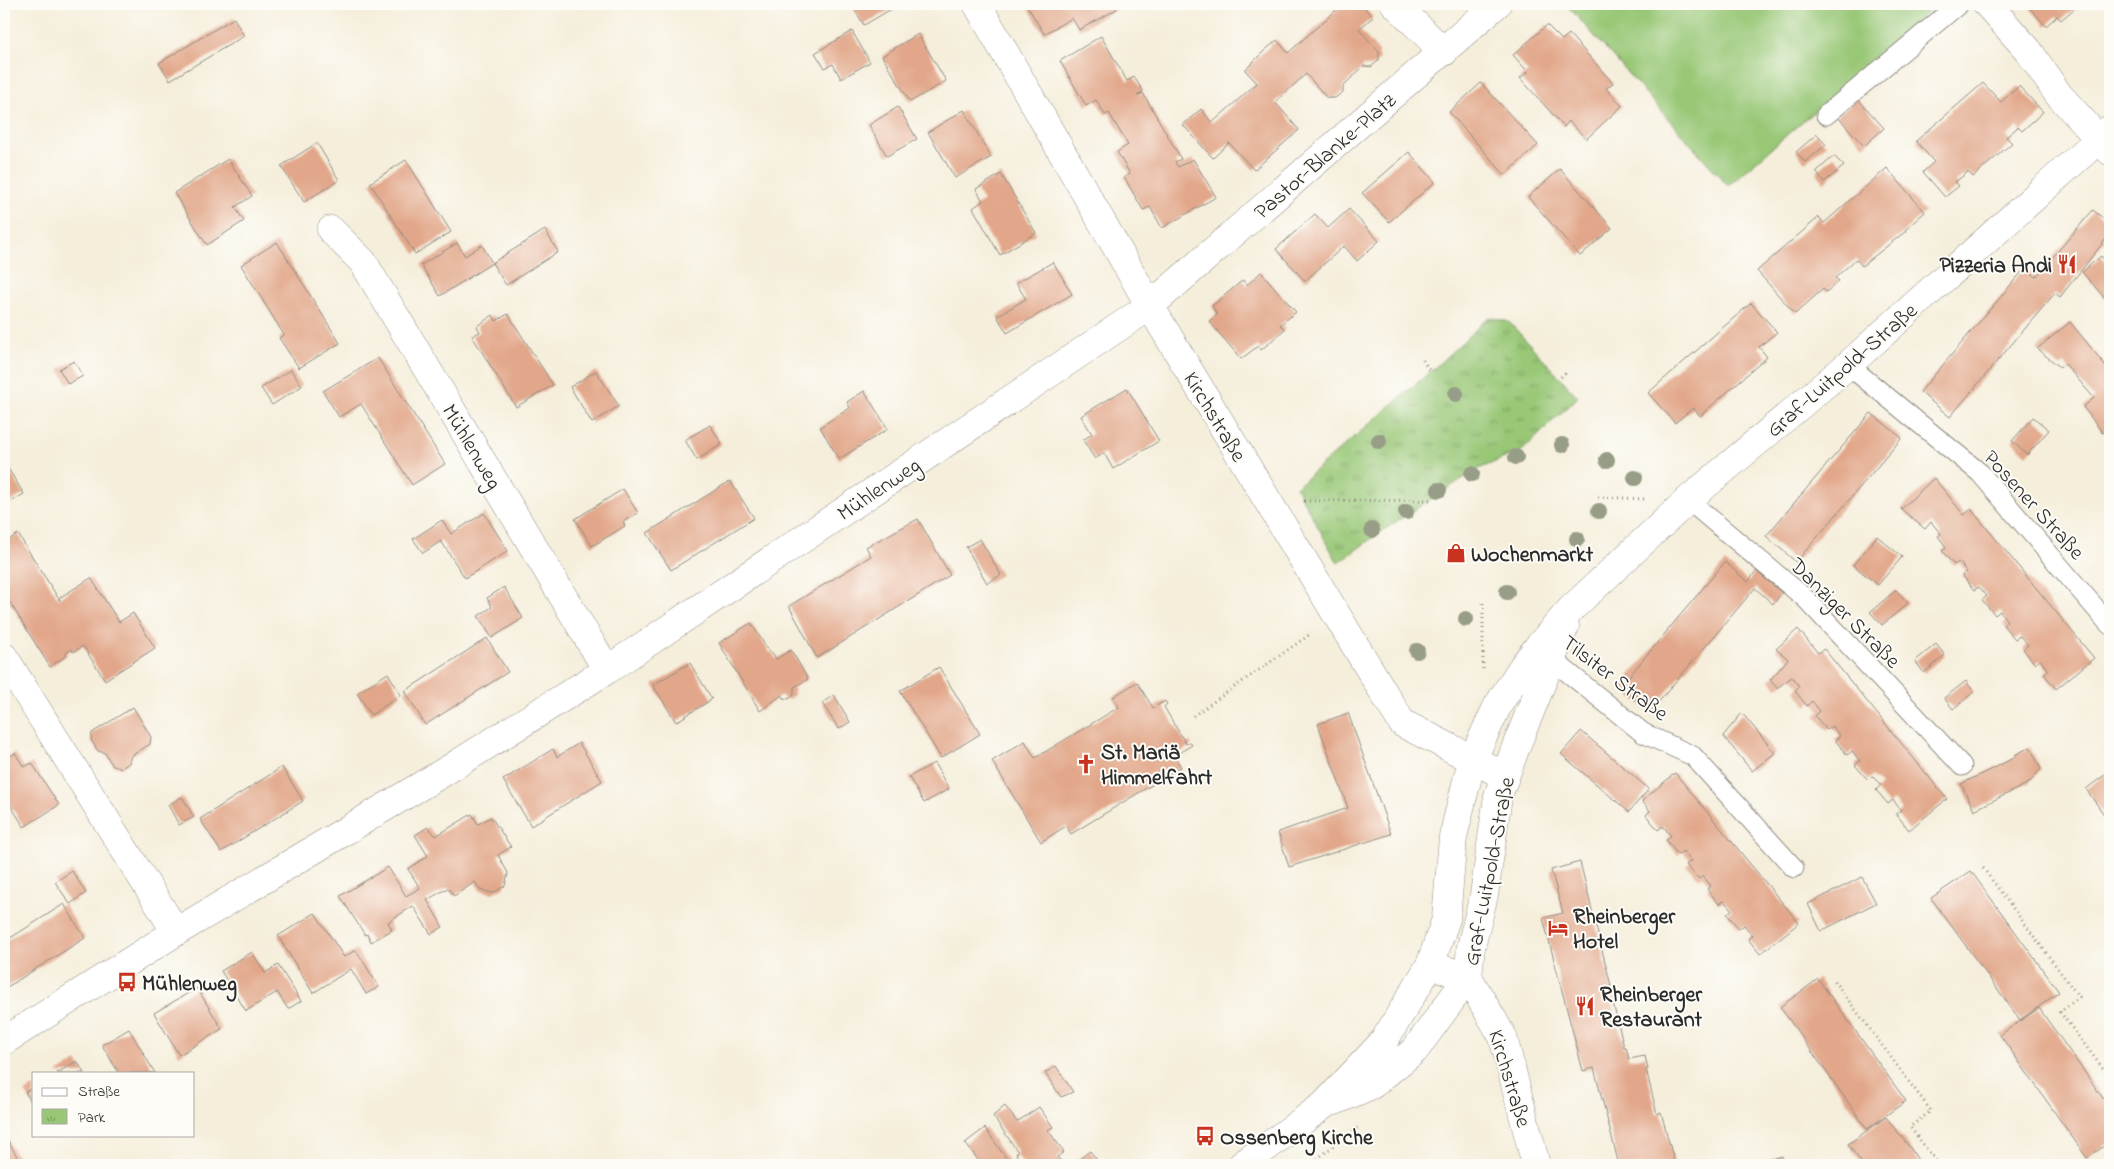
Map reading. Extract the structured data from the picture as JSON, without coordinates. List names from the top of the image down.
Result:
{
  "streets": {
    "street": [
      "Pastor-Blanke-Platz",
      "Graf-Luitpold-Straße",
      "Kirchstraße",
      "Mühlenweg"
    ],
    "lane": ["Posener Straße", "Danziger Straße", "Tilsiter Straße"]
  },
  "crossings": [
    ["Pastor-Blanke-Platz", "Kirchstraße"],
    ["Pastor-Blanke-Platz", "Mühlenweg"],
    ["Graf-Luitpold-Straße", "Kirchstraße"],
    ["Graf-Luitpold-Straße", "Posener Straße"],
    ["Graf-Luitpold-Straße", "Danziger Straße"],
    ["Graf-Luitpold-Straße", "Tilsiter Straße"],
    ["Kirchstraße", "Mühlenweg"]
  ],
  "places": {
    "restaurant": ["Pizzeria Andi", "Rheinberger Restaurant"],
    "shop": ["Wochenmarkt"],
    "church": ["St. Mariä Himmelfahrt"],
    "hotel": ["Rheinberger Hotel"],
    "bus stop": ["Mühlenweg", "Ossenberg Kirche"]
  },
  "legend": ["Straße", "Park"]
}
